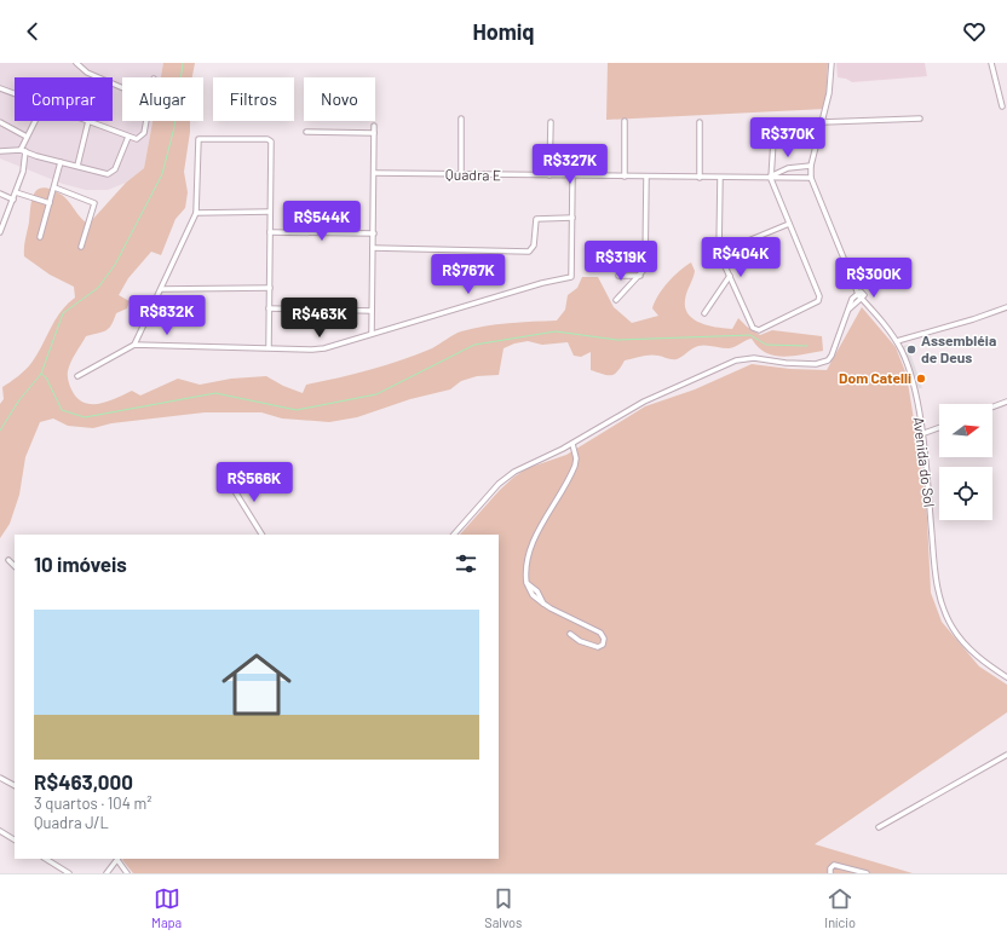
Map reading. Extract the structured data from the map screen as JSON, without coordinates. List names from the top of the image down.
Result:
{
  "streets": {
    "street": ["Quadra E", "Avenida do Sol"]
  },
  "crossings": [
    ["Quadra E", "Avenida do Sol"]
  ],
  "places": ["Assembléia de Deus", "Dom Catelli"],
  "north": "right",
  "page": {
    "header": "Homiq",
    "chip": [
      "Comprar",
      "Alugar",
      "Filtros",
      "Novo"
    ],
    "price": [
      "R$370K",
      "R$327K",
      "R$544K",
      "R$404K",
      "R$319K",
      "R$767K",
      "R$300K",
      "R$832K",
      "R$463K",
      "R$566K"
    ],
    "heading": "10 imóveis",
    "list": [
      {
        "name": "R$463,000",
        "note": "3 quartos · 104 m² · Quadra J/L"
      }
    ],
    "tabs": ["Mapa", "Salvos", "Início"]
  }
}
